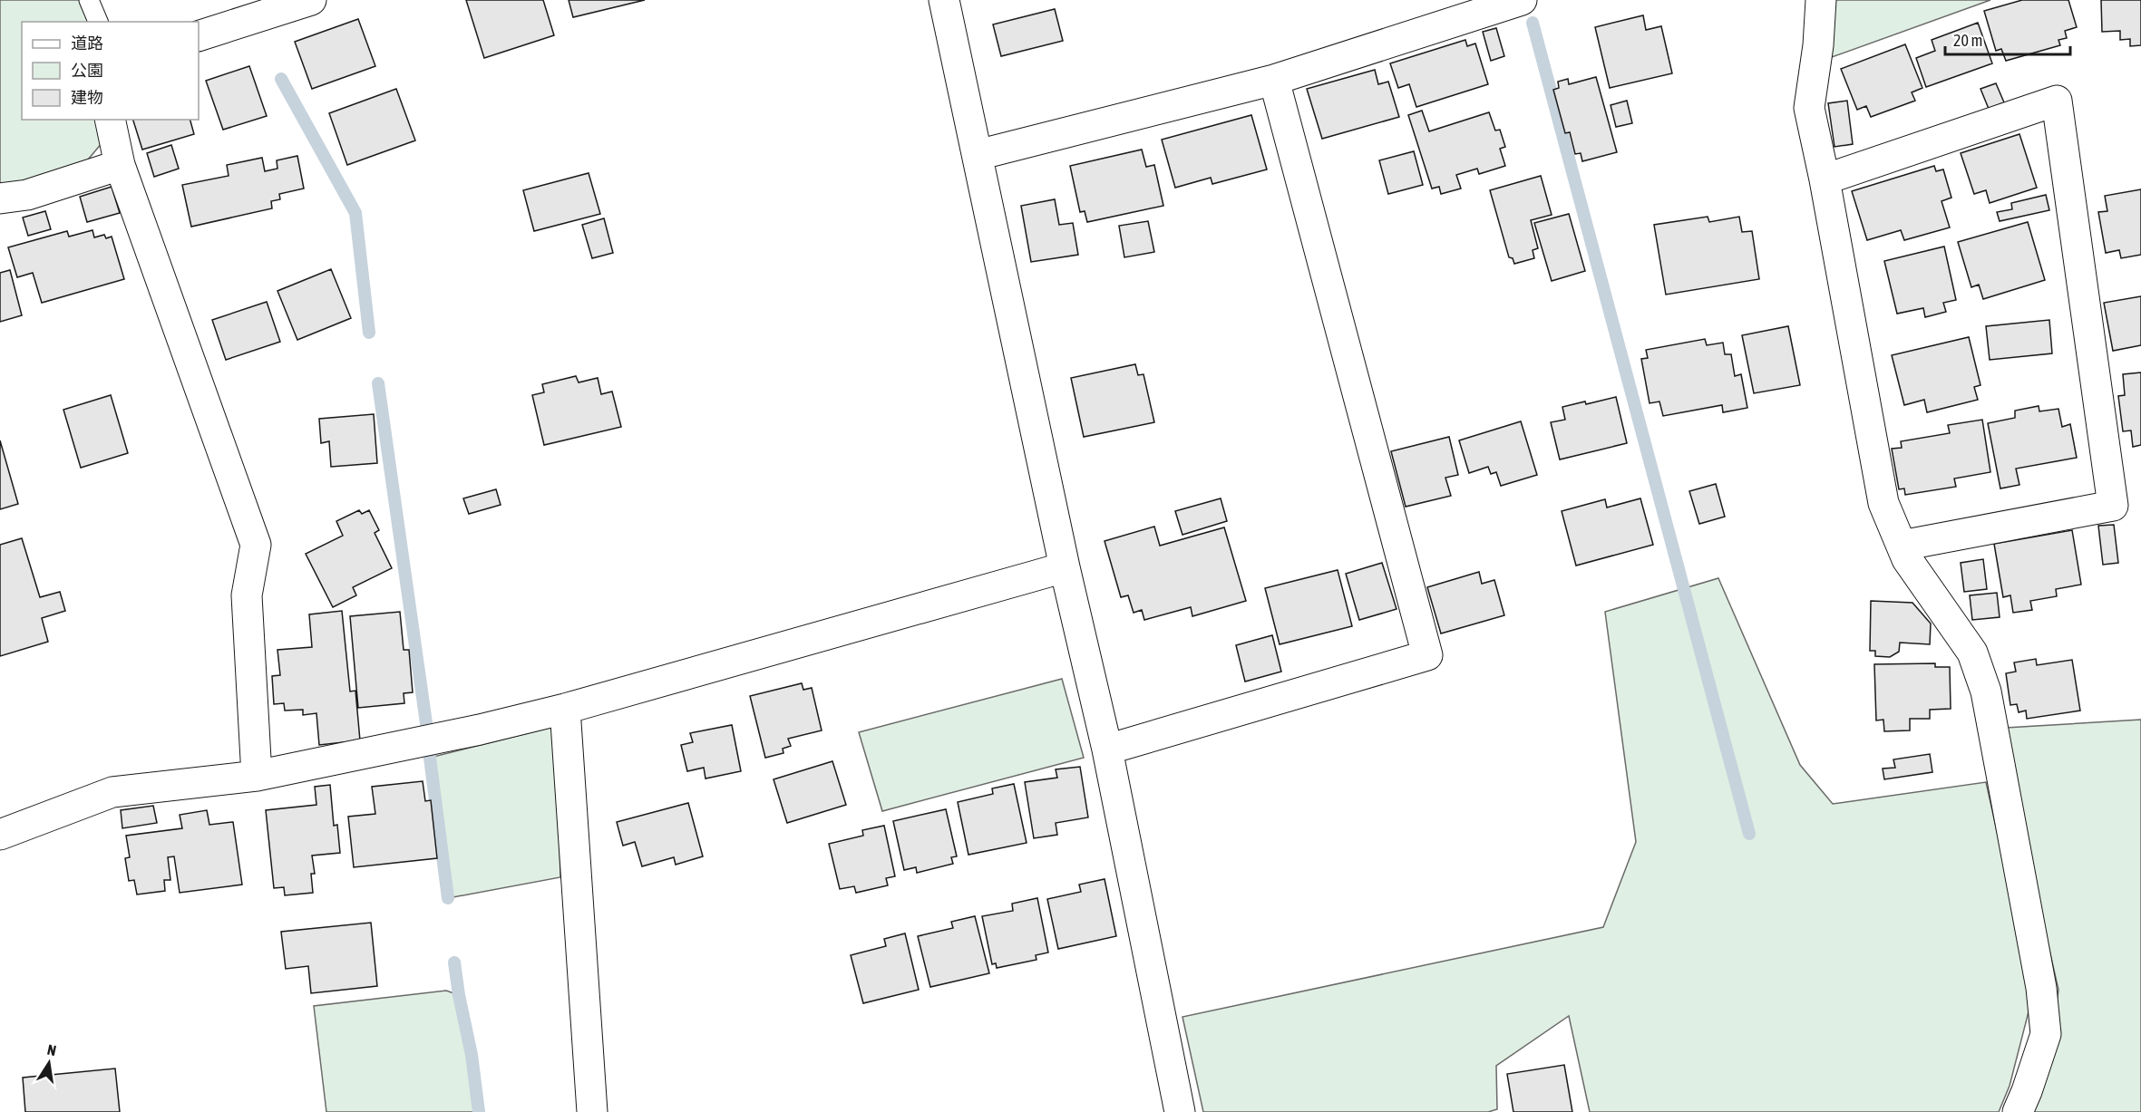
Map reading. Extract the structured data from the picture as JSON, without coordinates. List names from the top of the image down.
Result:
{
  "legend": ["道路", "公園", "建物"],
  "scale_bar": "20 m",
  "north": "top"
}
